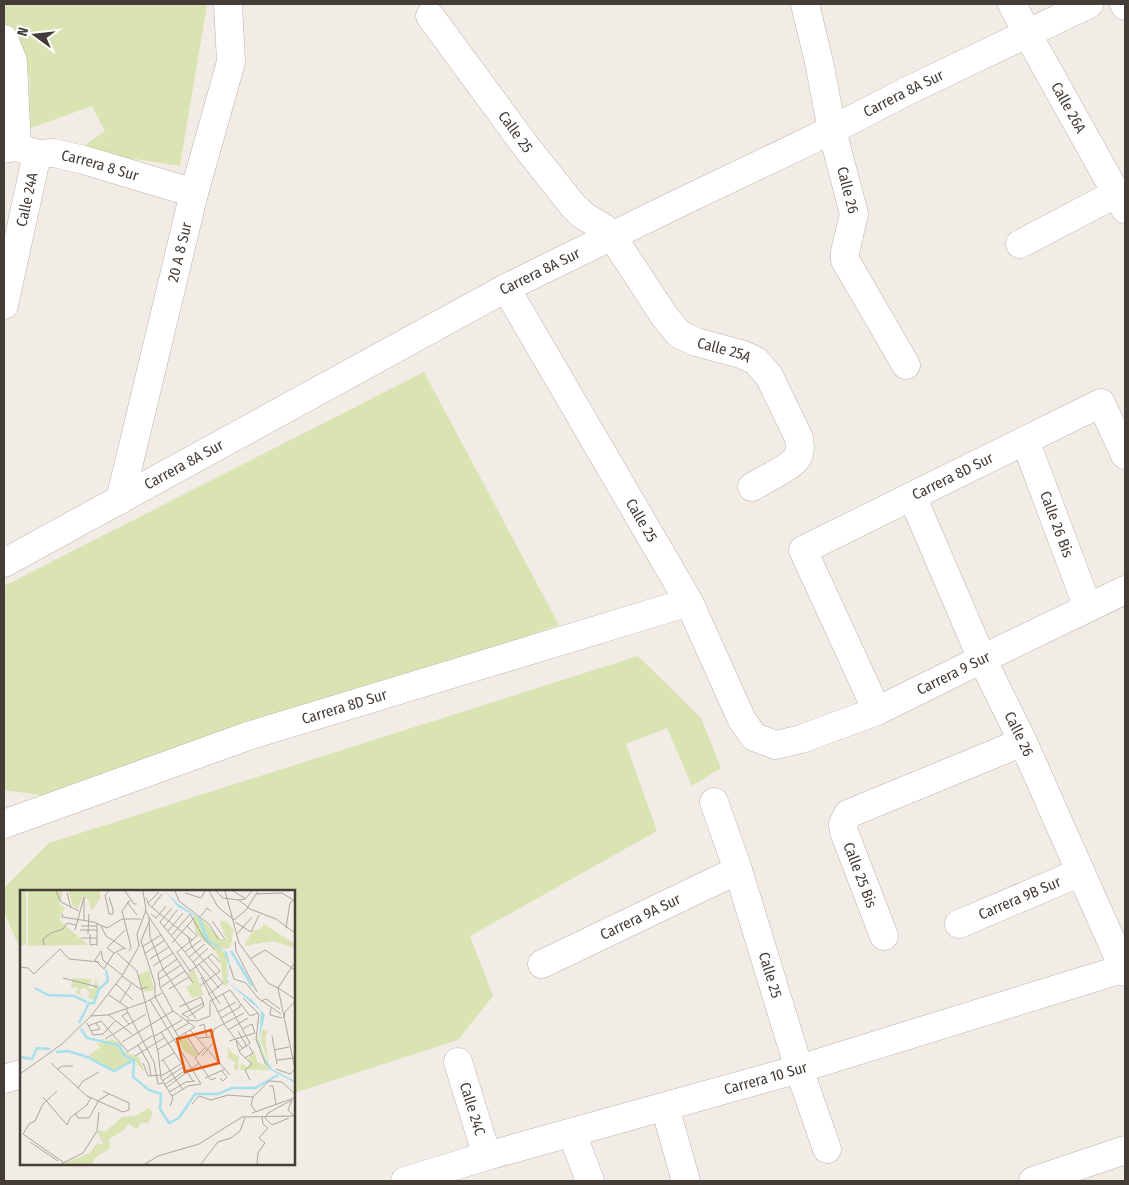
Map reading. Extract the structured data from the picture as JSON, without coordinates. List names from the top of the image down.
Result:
{
  "streets": {
    "street": [
      "Carrera 8A Sur",
      "Calle 26A",
      "Calle 25",
      "Carrera 8 Sur",
      "Calle 26",
      "Calle 24A",
      "20 A 8 Sur",
      "Calle 25A",
      "Carrera 8D Sur",
      "Calle 26 Bis",
      "Carrera 9 Sur",
      "Calle 25 Bis",
      "Carrera 9B Sur",
      "Carrera 9A Sur",
      "Carrera 10 Sur",
      "Calle 24C"
    ]
  },
  "crossings": [
    ["Carrera 8A Sur", "Calle 26A"],
    ["Carrera 8A Sur", "Calle 25"],
    ["Carrera 8A Sur", "Calle 26"],
    ["Carrera 8A Sur", "20 A 8 Sur"],
    ["Carrera 8A Sur", "Calle 25A"],
    ["Calle 25", "Calle 25A"],
    ["Calle 25", "Carrera 8D Sur"],
    ["Calle 25", "Carrera 9 Sur"],
    ["Calle 25", "Carrera 9A Sur"],
    ["Calle 25", "Carrera 10 Sur"],
    ["Carrera 8 Sur", "Calle 24A"],
    ["Carrera 8 Sur", "20 A 8 Sur"],
    ["Calle 26", "Carrera 8D Sur"],
    ["Calle 26", "Carrera 9 Sur"],
    ["Calle 26", "Calle 25 Bis"],
    ["Calle 26", "Carrera 9B Sur"],
    ["Calle 26", "Carrera 10 Sur"],
    ["Carrera 8D Sur", "Calle 26 Bis"],
    ["Carrera 8D Sur", "Carrera 9 Sur"],
    ["Calle 26 Bis", "Carrera 9 Sur"],
    ["Carrera 10 Sur", "Calle 24C"]
  ],
  "north": "left"
}
